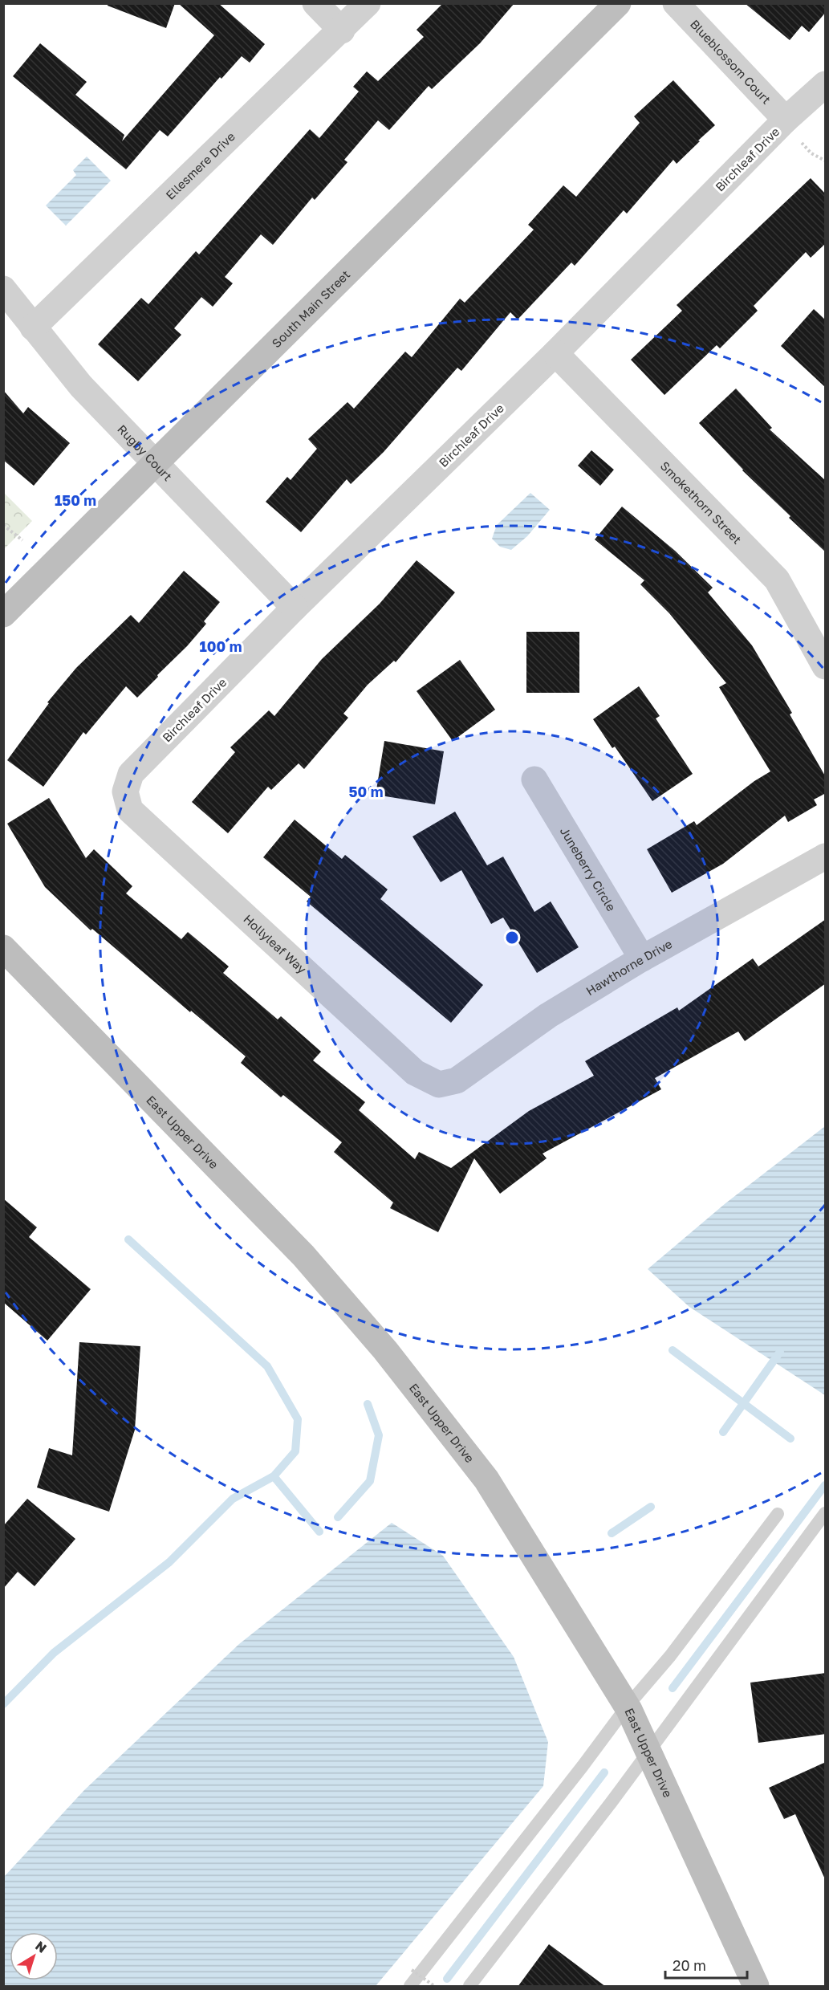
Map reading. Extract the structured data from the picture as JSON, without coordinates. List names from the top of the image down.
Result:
{
  "streets": {
    "main road": ["South Main Street", "East Upper Drive"],
    "street": [
      "Blueblossom Court",
      "Birchleaf Drive",
      "Ellesmere Drive",
      "Rugby Court",
      "Smokethorn Street",
      "Juneberry Circle",
      "Hollyleaf Way",
      "Hawthorne Drive"
    ]
  },
  "crossings": [
    ["Blueblossom Court", "Birchleaf Drive"],
    ["Birchleaf Drive", "Rugby Court"],
    ["Birchleaf Drive", "Smokethorn Street"],
    ["Birchleaf Drive", "Hollyleaf Way"],
    ["Ellesmere Drive", "Rugby Court"],
    ["South Main Street", "Rugby Court"],
    ["Juneberry Circle", "Hawthorne Drive"],
    ["Hollyleaf Way", "Hawthorne Drive"]
  ],
  "scale_bar": "20 m",
  "north": "top right",
  "rings": ["150 m", "100 m", "50 m"]
}
